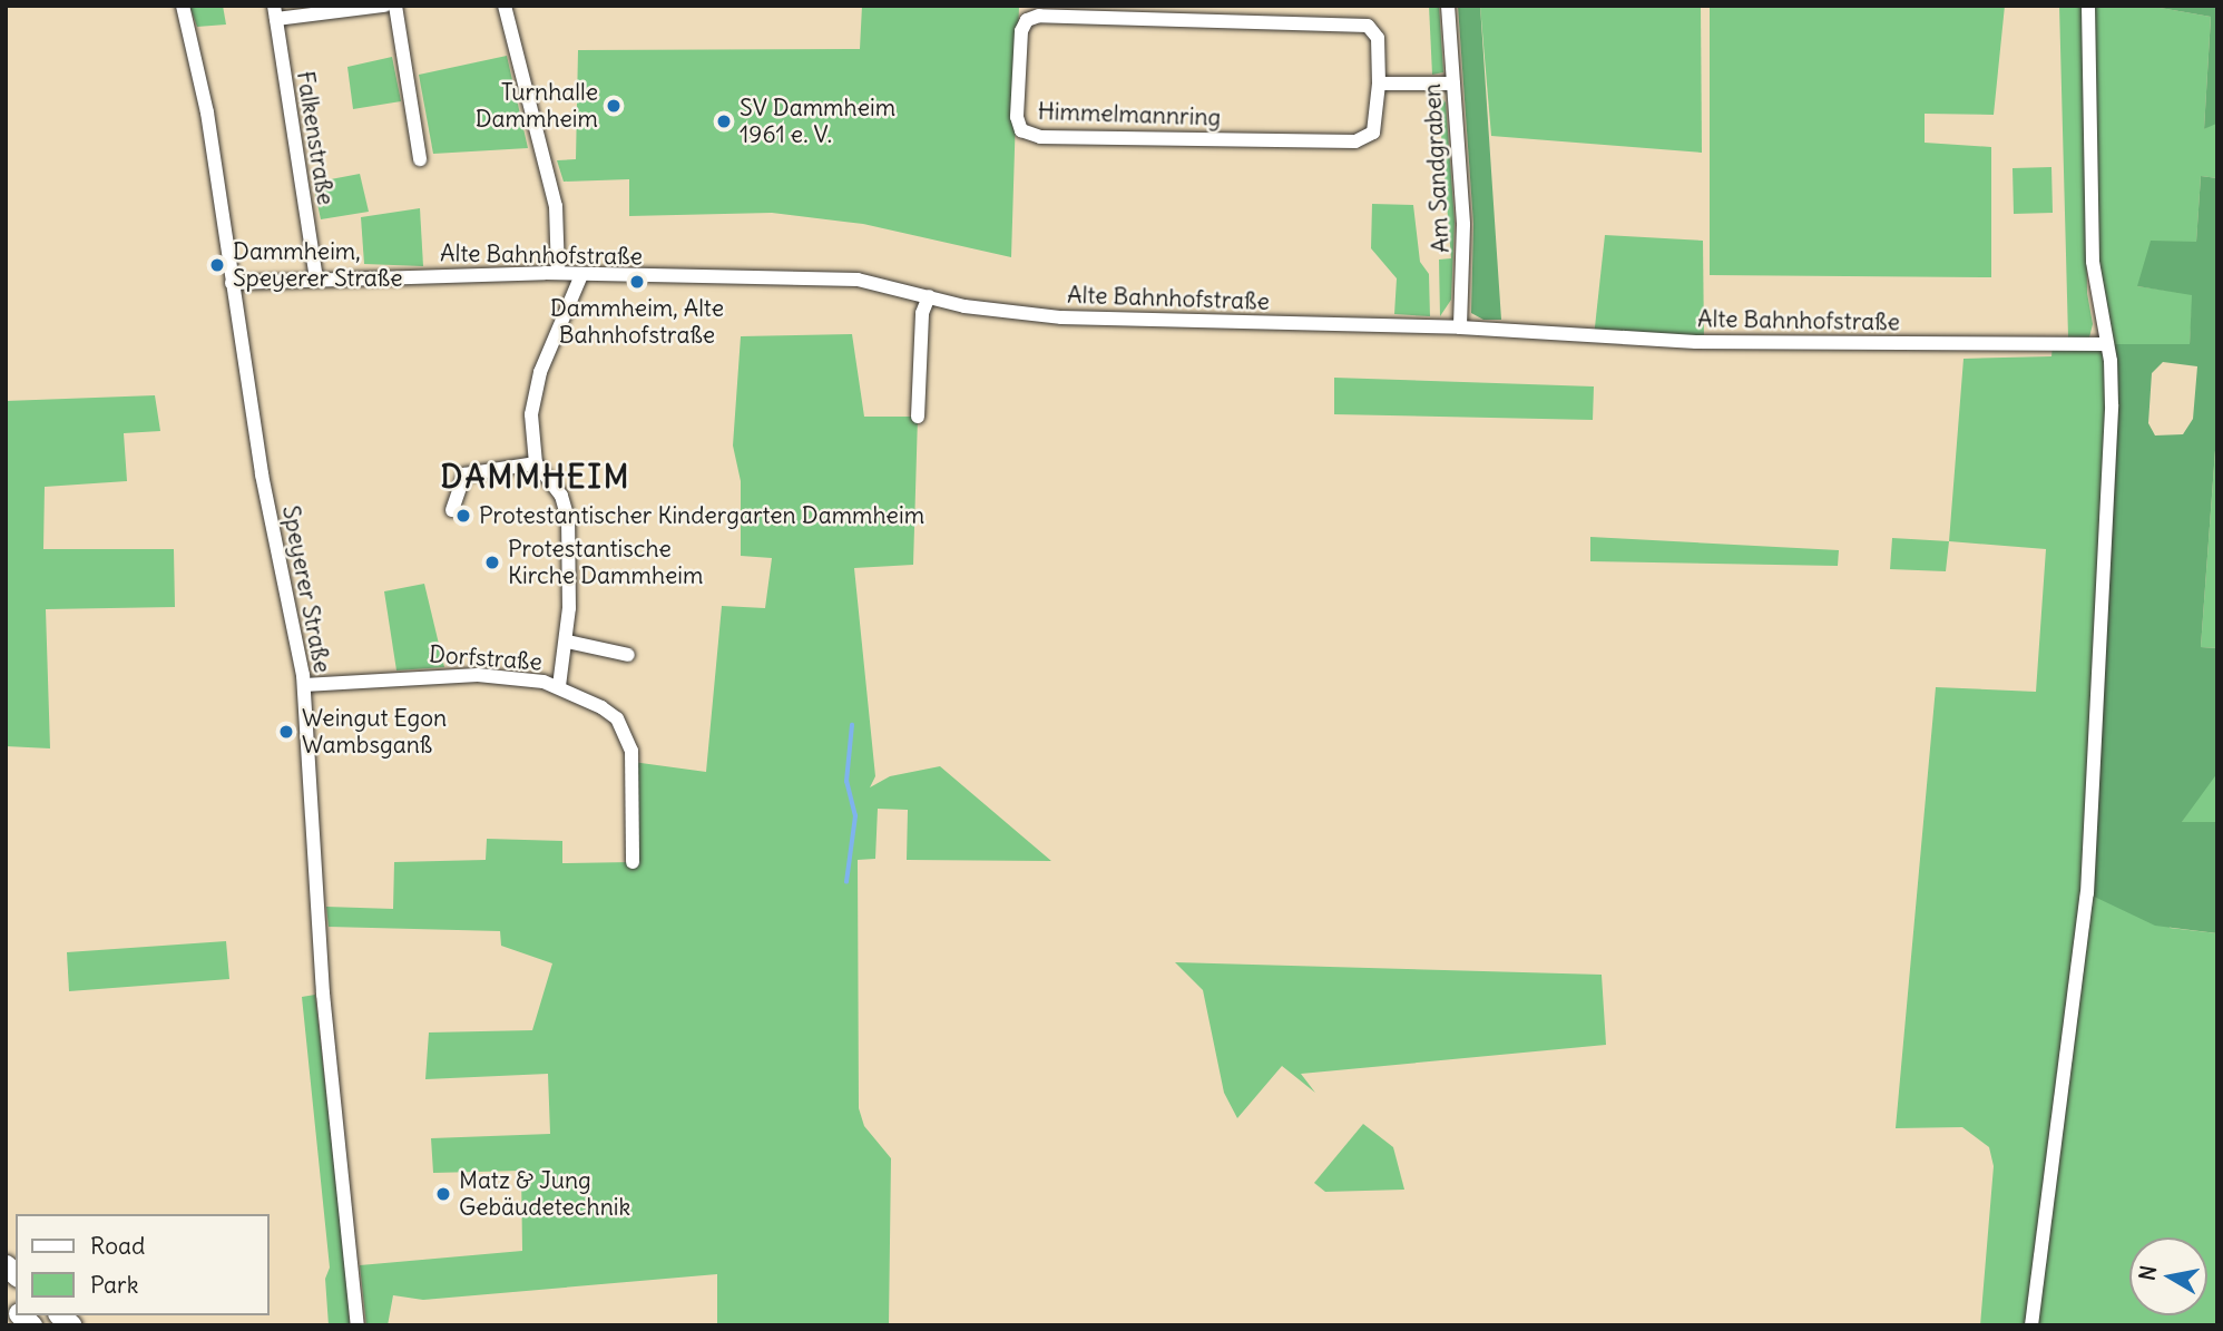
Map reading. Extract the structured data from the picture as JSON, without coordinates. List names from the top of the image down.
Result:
{
  "streets": {
    "street": [
      "Himmelmannring",
      "Falkenstraße",
      "Am Sandgraben",
      "Alte Bahnhofstraße",
      "Speyerer Straße",
      "Dorfstraße"
    ]
  },
  "crossings": [
    ["Falkenstraße", "Alte Bahnhofstraße"],
    ["Am Sandgraben", "Alte Bahnhofstraße"],
    ["Alte Bahnhofstraße", "Speyerer Straße"],
    ["Speyerer Straße", "Dorfstraße"]
  ],
  "districts": ["DAMMHEIM"],
  "places": [
    "Turnhalle Dammheim",
    "SV Dammheim 1961 e. V.",
    "Dammheim, Speyerer Straße",
    "Dammheim, Alte Bahnhofstraße",
    "Protestantischer Kindergarten Dammheim",
    "Protestantische Kirche Dammheim",
    "Weingut Egon Wambsganß",
    "Matz & Jung Gebäudetechnik"
  ],
  "legend": ["Road", "Park"],
  "north": "left"
}
